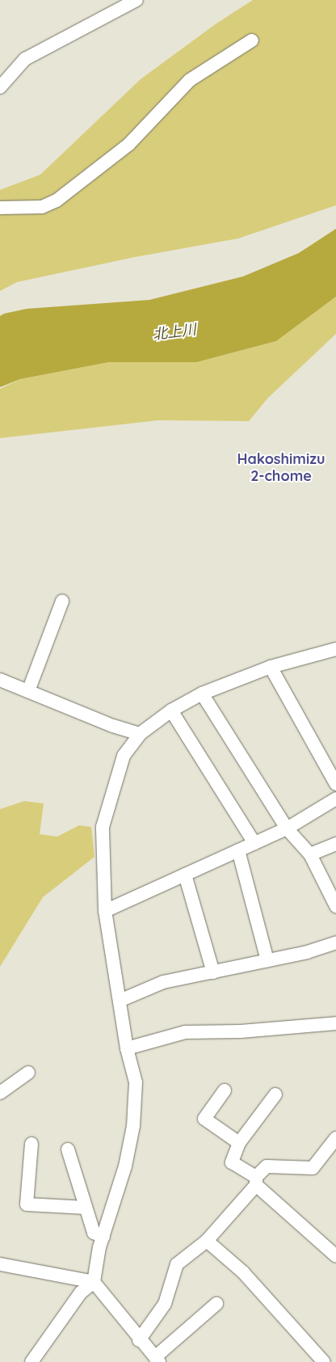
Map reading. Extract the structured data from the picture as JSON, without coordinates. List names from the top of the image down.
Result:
{
  "districts": ["Hakoshimizu 2-chome"],
  "water": ["北上川"]
}
